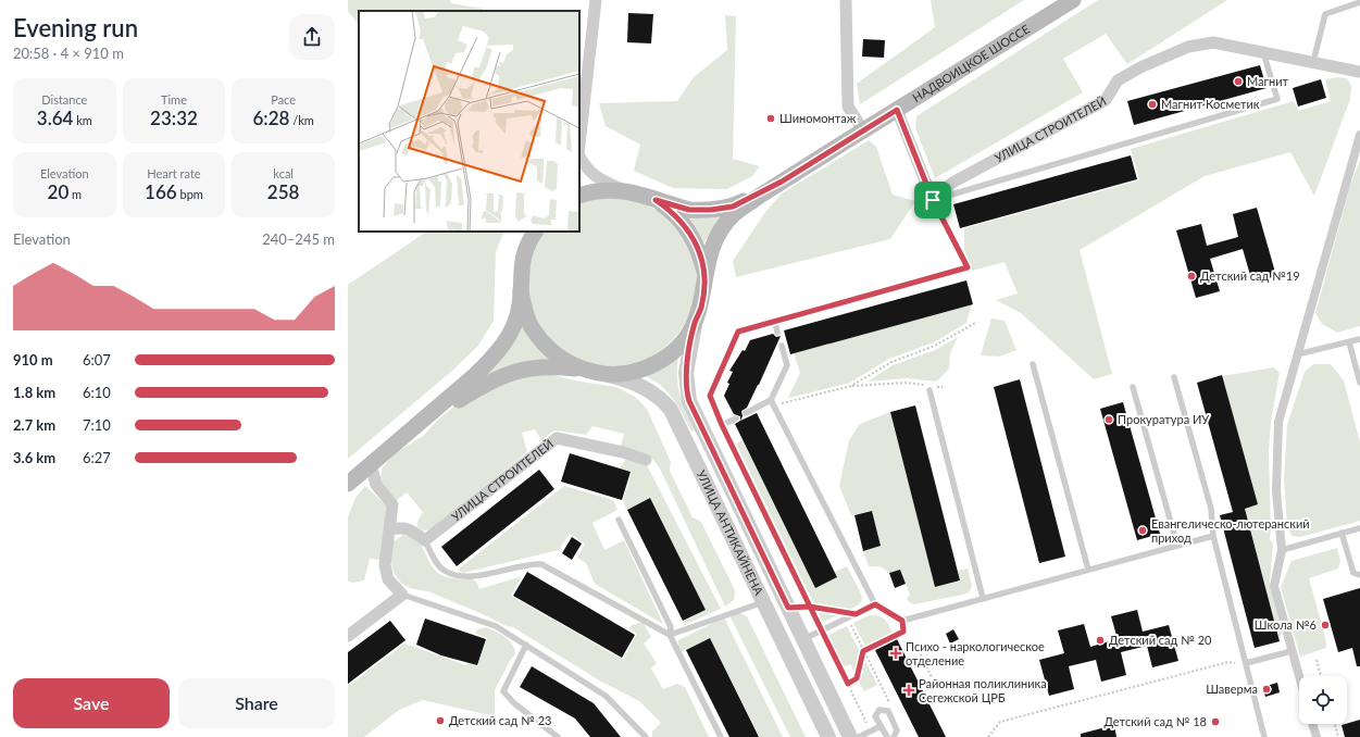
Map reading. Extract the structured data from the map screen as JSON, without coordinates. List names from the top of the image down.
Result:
{
  "streets": {
    "main road": ["НАДВОИЦКОЕ ШОССЕ"],
    "street": ["УЛИЦА СТРОИТЕЛЕЙ", "УЛИЦА АНТИКАЙНЕНА"]
  },
  "places": {
    "other": [
      "Магнит",
      "Магнит Косметик",
      "Шиномонтаж",
      "Детский сад №19",
      "Прокуратура ИУ",
      "Евангелическо-лютеранский приход",
      "Школа №6",
      "Детский сад № 20",
      "Шаверма",
      "Детский сад № 23",
      "Детский сад № 18"
    ],
    "health": ["Психо - наркологическое отделение", "Районная поликлиника Сегежской ЦРБ"]
  },
  "page": {
    "heading": ["Evening run", "20:58 · 4 × 910 m"],
    "stats": [
      ["Distance", "3.64 km"],
      ["Time", "23:32"],
      ["Pace", "6:28 /km"],
      ["Elevation", "20 m"],
      ["Heart rate", "166 bpm"],
      ["kcal", "258"]
    ],
    "chart": ["Elevation", "240–245 m"],
    "list": [
      {
        "name": "910 m",
        "note": "6:07"
      },
      {
        "name": "1.8 km",
        "note": "6:10"
      },
      {
        "name": "2.7 km",
        "note": "7:10"
      },
      {
        "name": "3.6 km",
        "note": "6:27"
      }
    ],
    "buttons": ["Save", "Share"]
  }
}
